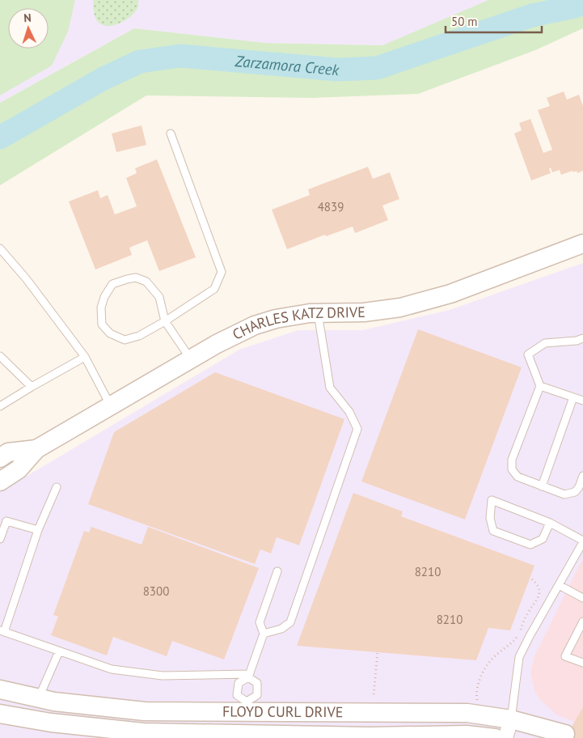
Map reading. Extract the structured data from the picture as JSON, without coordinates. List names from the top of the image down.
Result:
{
  "streets": {
    "street": ["CHARLES KATZ DRIVE", "FLOYD CURL DRIVE"]
  },
  "water": ["Zarzamora Creek"],
  "house_numbers": [
    "4839",
    "8210",
    "8300",
    "8210"
  ],
  "scale_bar": "50 m",
  "north": "top"
}
